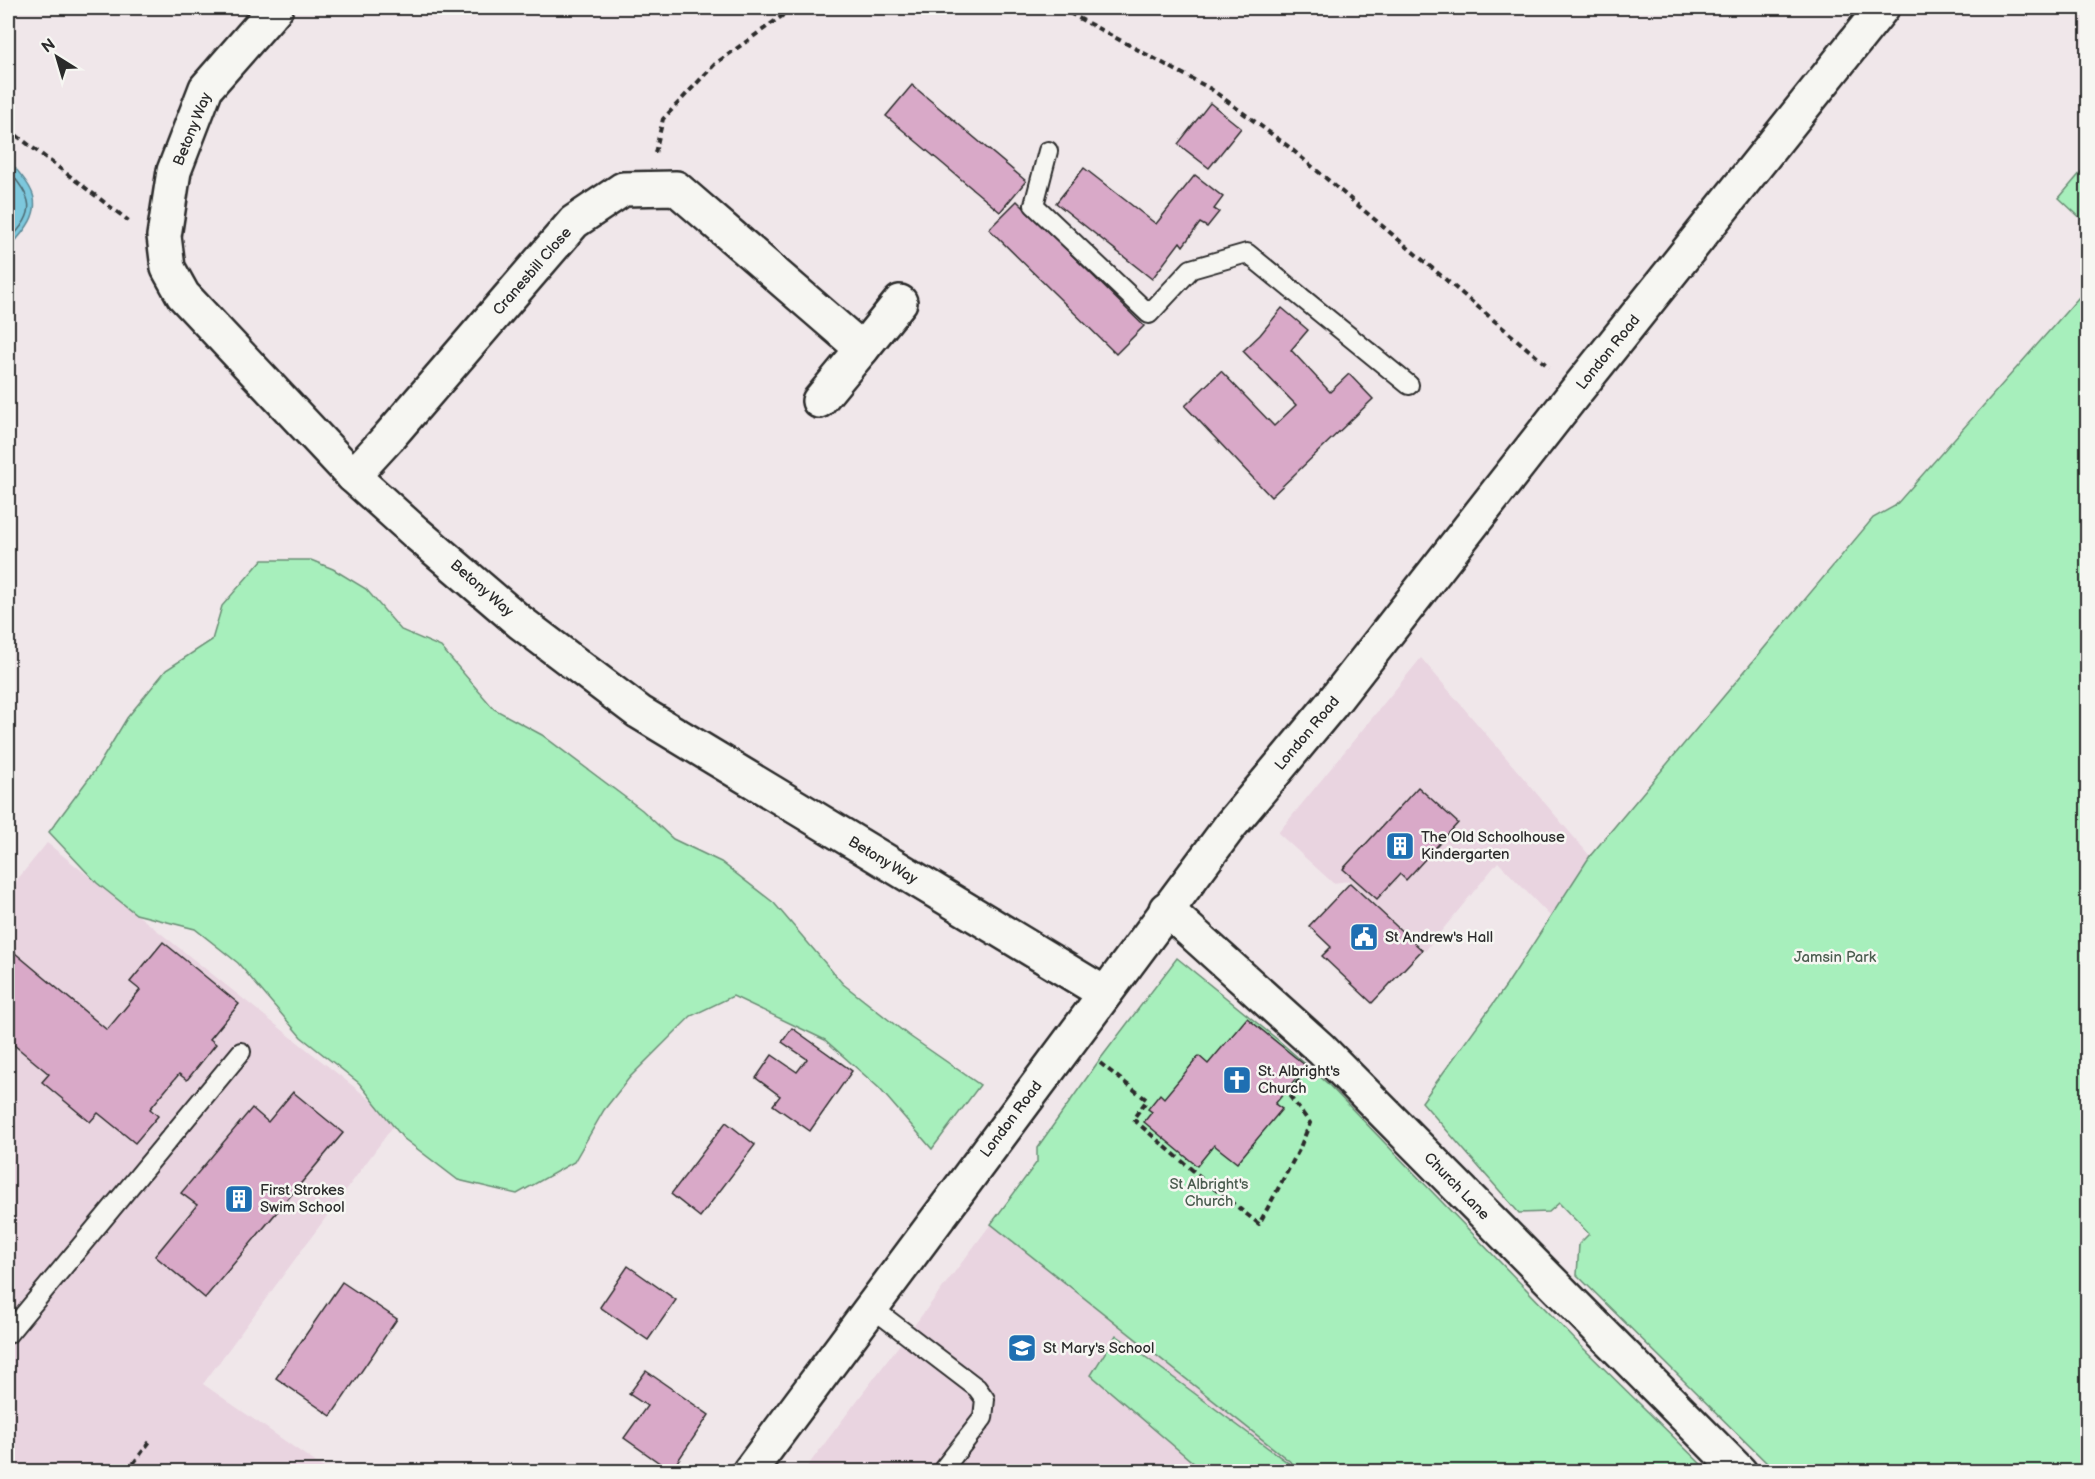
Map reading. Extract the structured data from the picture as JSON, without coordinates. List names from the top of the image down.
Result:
{
  "streets": {
    "street": [
      "Betony Way",
      "Cranesbill Close",
      "London Road",
      "Church Lane"
    ]
  },
  "crossings": [
    ["Betony Way", "Cranesbill Close"],
    ["Betony Way", "London Road"],
    ["London Road", "Church Lane"]
  ],
  "parks": ["Jamsin Park", "St Albright's Church"],
  "places": {
    "building": ["The Old Schoolhouse Kindergarten", "First Strokes Swim School"],
    "public building": ["St Andrew's Hall"],
    "church": ["St. Albright's Church"],
    "school or university": ["St Mary's School"]
  },
  "north": "top left"
}
